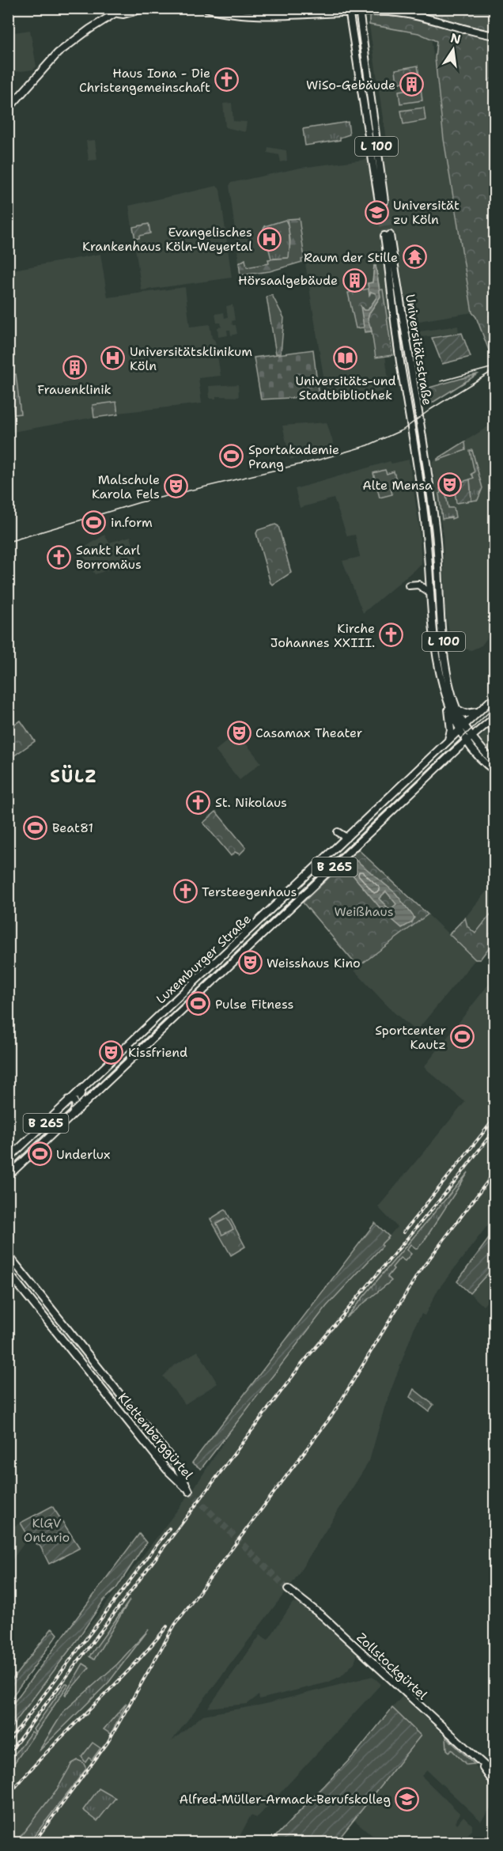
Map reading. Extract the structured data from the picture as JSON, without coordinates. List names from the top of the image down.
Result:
{
  "streets": {
    "main road": [
      "L 100",
      "Universitätsstraße",
      "B 265",
      "Luxemburger Straße",
      "Klettenberggürtel",
      "Zollstockgürtel"
    ]
  },
  "crossings": [
    ["L 100", "Universitätsstraße"],
    ["L 100", "Luxemburger Straße"],
    ["Universitätsstraße", "Luxemburger Straße"]
  ],
  "districts": ["SÜLZ"],
  "parks": ["Weißhaus", "KlGV Ontario"],
  "places": {
    "church": [
      "Haus Iona - Die Christengemeinschaft",
      "Sankt Karl Borromäus",
      "Kirche Johannes XXIII.",
      "St. Nikolaus",
      "Tersteegenhaus"
    ],
    "building": ["WiSo-Gebäude", "Hörsaalgebäude", "Frauenklinik"],
    "school or university": ["Universität zu Köln", "Alfred-Müller-Armack-Berufskolleg"],
    "hospital": ["Evangelisches Krankenhaus Köln-Weyertal", "Universitätsklinikum Köln"],
    "temple": ["Raum der Stille"],
    "library": ["Universitäts-und Stadtbibliothek"],
    "sports": [
      "Sportakademie Prang",
      "in.form",
      "Beat81",
      "Pulse Fitness",
      "Sportcenter Kautz",
      "Underlux"
    ],
    "theatre": [
      "Alte Mensa",
      "Malschule Karola Fels",
      "Casamax Theater",
      "Weisshaus Kino",
      "Kissfriend"
    ]
  },
  "north": "top"
}
